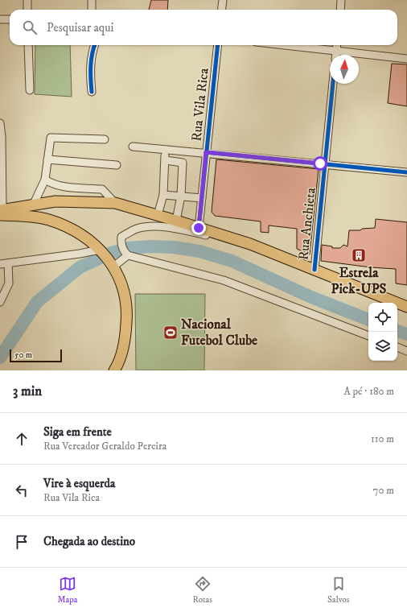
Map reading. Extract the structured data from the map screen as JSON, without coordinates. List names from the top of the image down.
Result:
{
  "streets": {
    "street": ["Rua Vila Rica", "Rua Anchieta"]
  },
  "places": {
    "building": ["Estrela Pick-UPS"],
    "sports": ["Nacional Futebol Clube"]
  },
  "scale_bar": "50 m",
  "north": "top",
  "page": {
    "search": "Pesquisar aqui",
    "scale": "50 m",
    "heading": ["3 min", "A pé · 180 m"],
    "list": [
      ["Siga em frente", "Rua Vereador Geraldo Pereira", "110 m"],
      ["Vire à esquerda", "Rua Vila Rica", "70 m"],
      "Chegada ao destino"
    ],
    "nav": ["Mapa", "Rotas", "Salvos"]
  }
}
